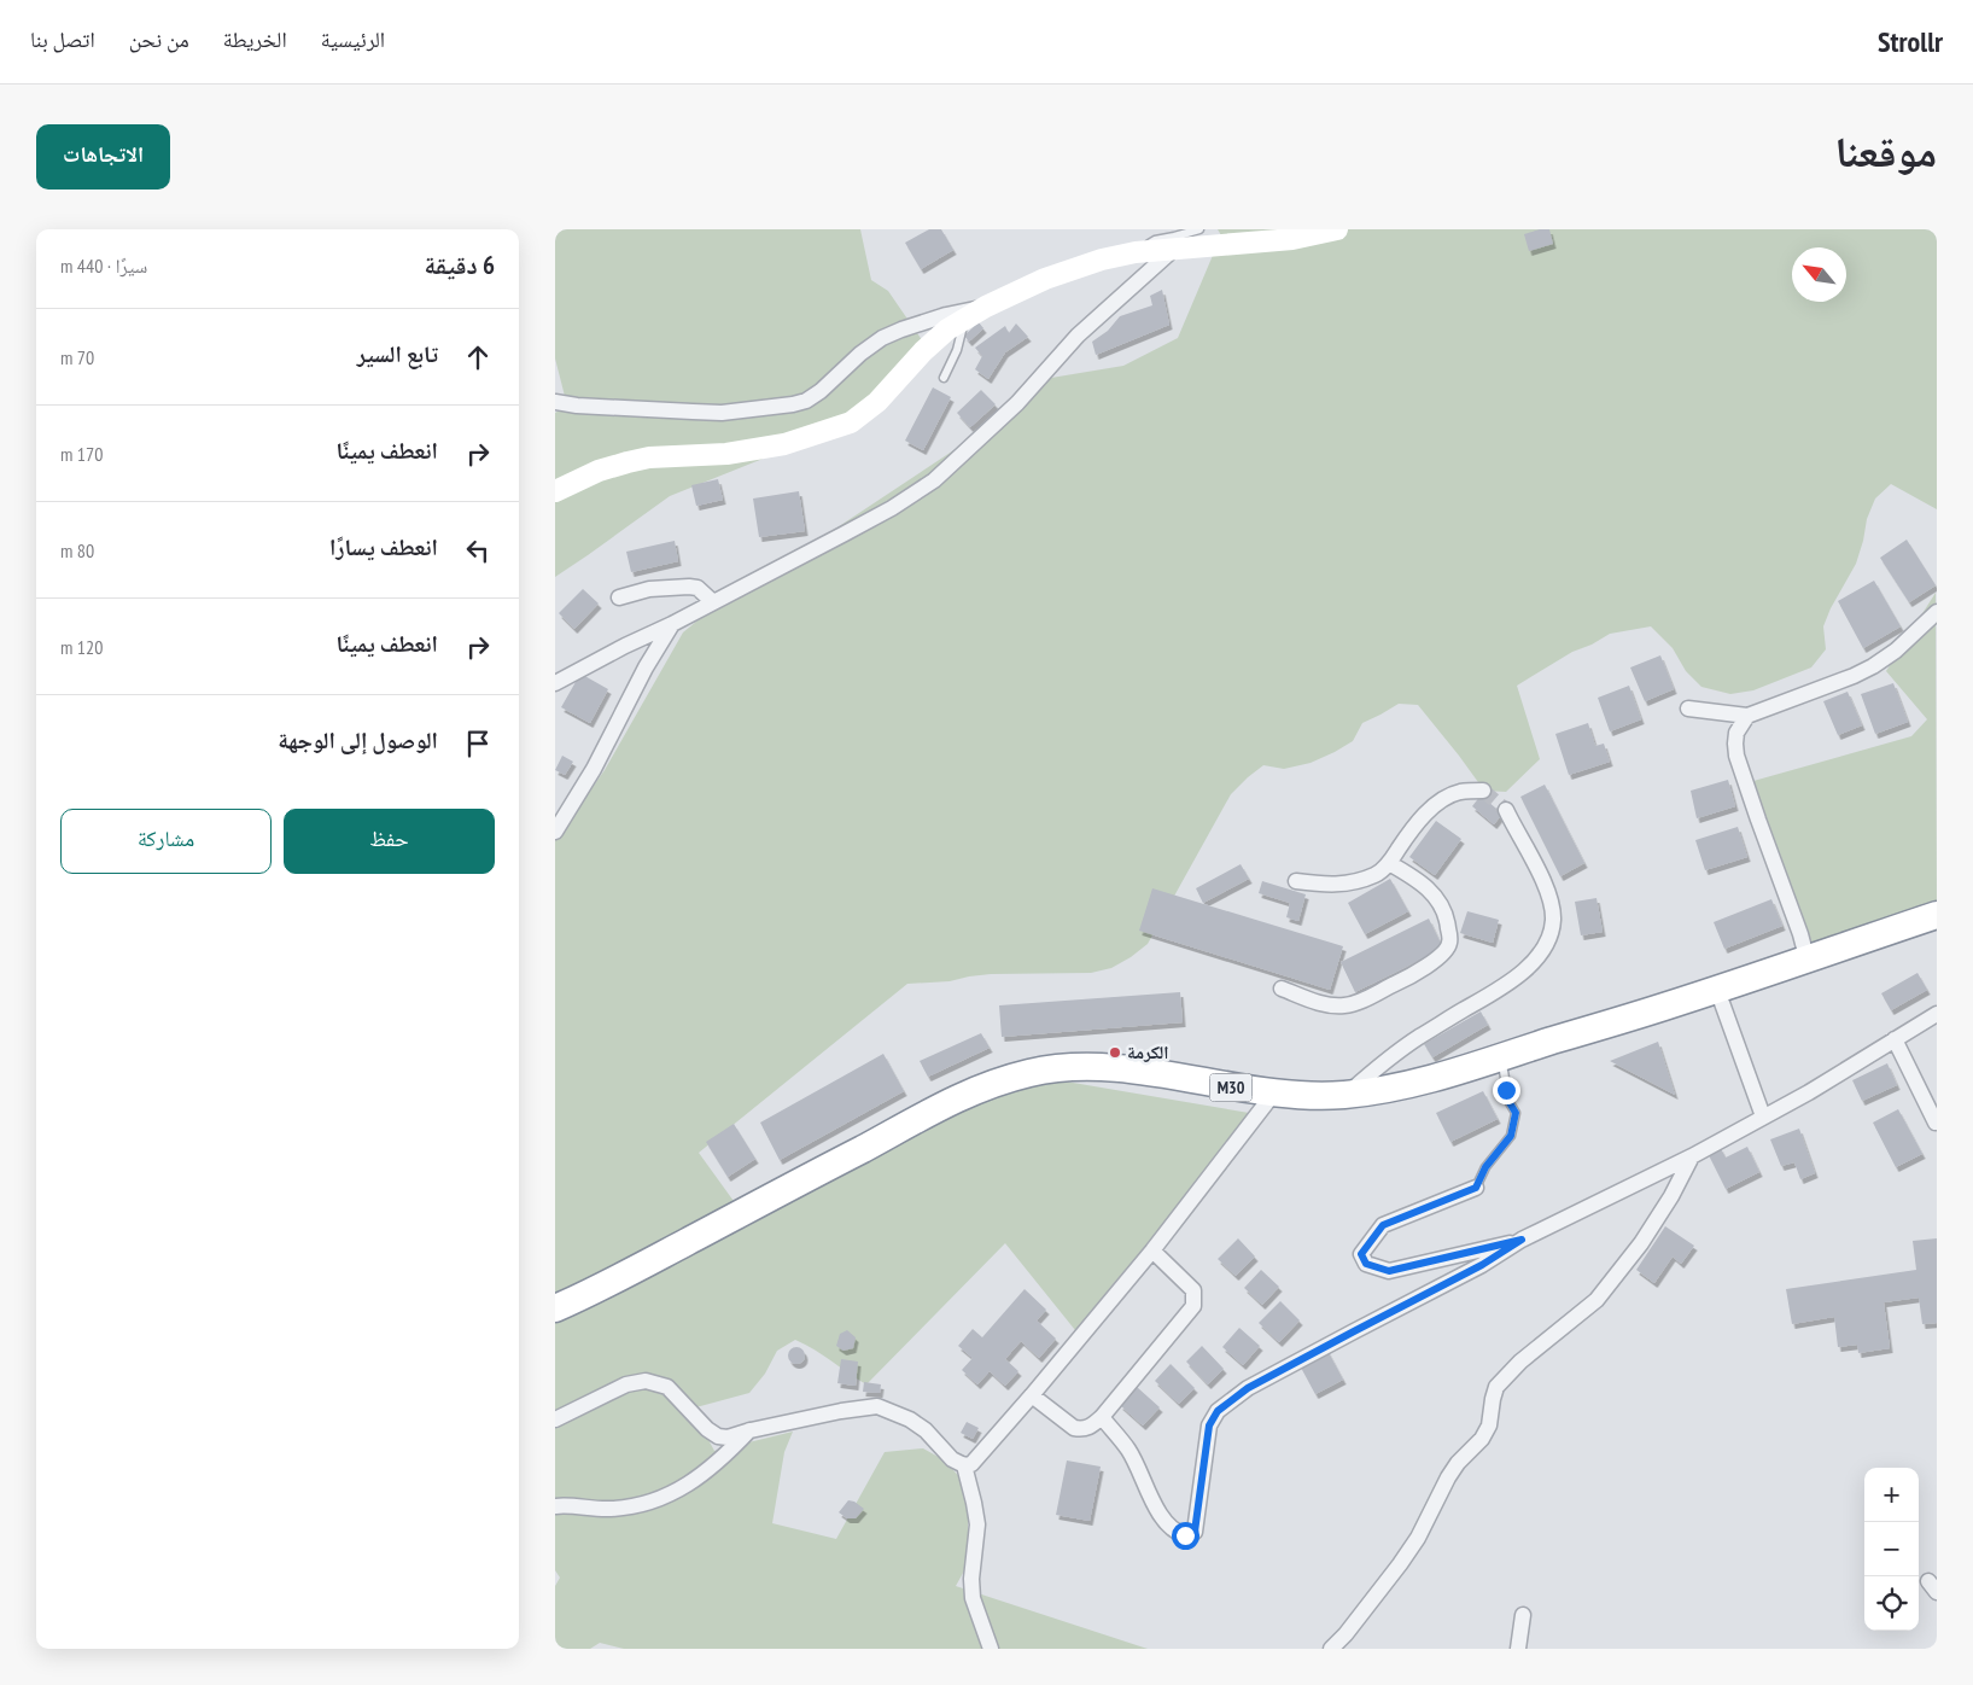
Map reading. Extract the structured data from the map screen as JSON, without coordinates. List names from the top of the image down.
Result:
{
  "streets": {
    "highway": ["M30"]
  },
  "places": ["الكرمة"],
  "north": "top left",
  "page": {
    "header": "Strollr",
    "nav": [
      "الرئيسية",
      "الخريطة",
      "من نحن",
      "اتصل بنا"
    ],
    "title": "موقعنا",
    "buttons": [
      "الاتجاهات",
      ["حفظ", "مشاركة"]
    ],
    "heading": ["6 دقيقة", "سيرًا · 440 m"],
    "list": [
      ["تابع السير", "70 m"],
      ["انعطف يمينًا", "170 m"],
      ["انعطف يسارًا", "80 m"],
      ["انعطف يمينًا", "120 m"],
      "الوصول إلى الوجهة"
    ],
    "map_buttons": ["+", "−"]
  }
}
